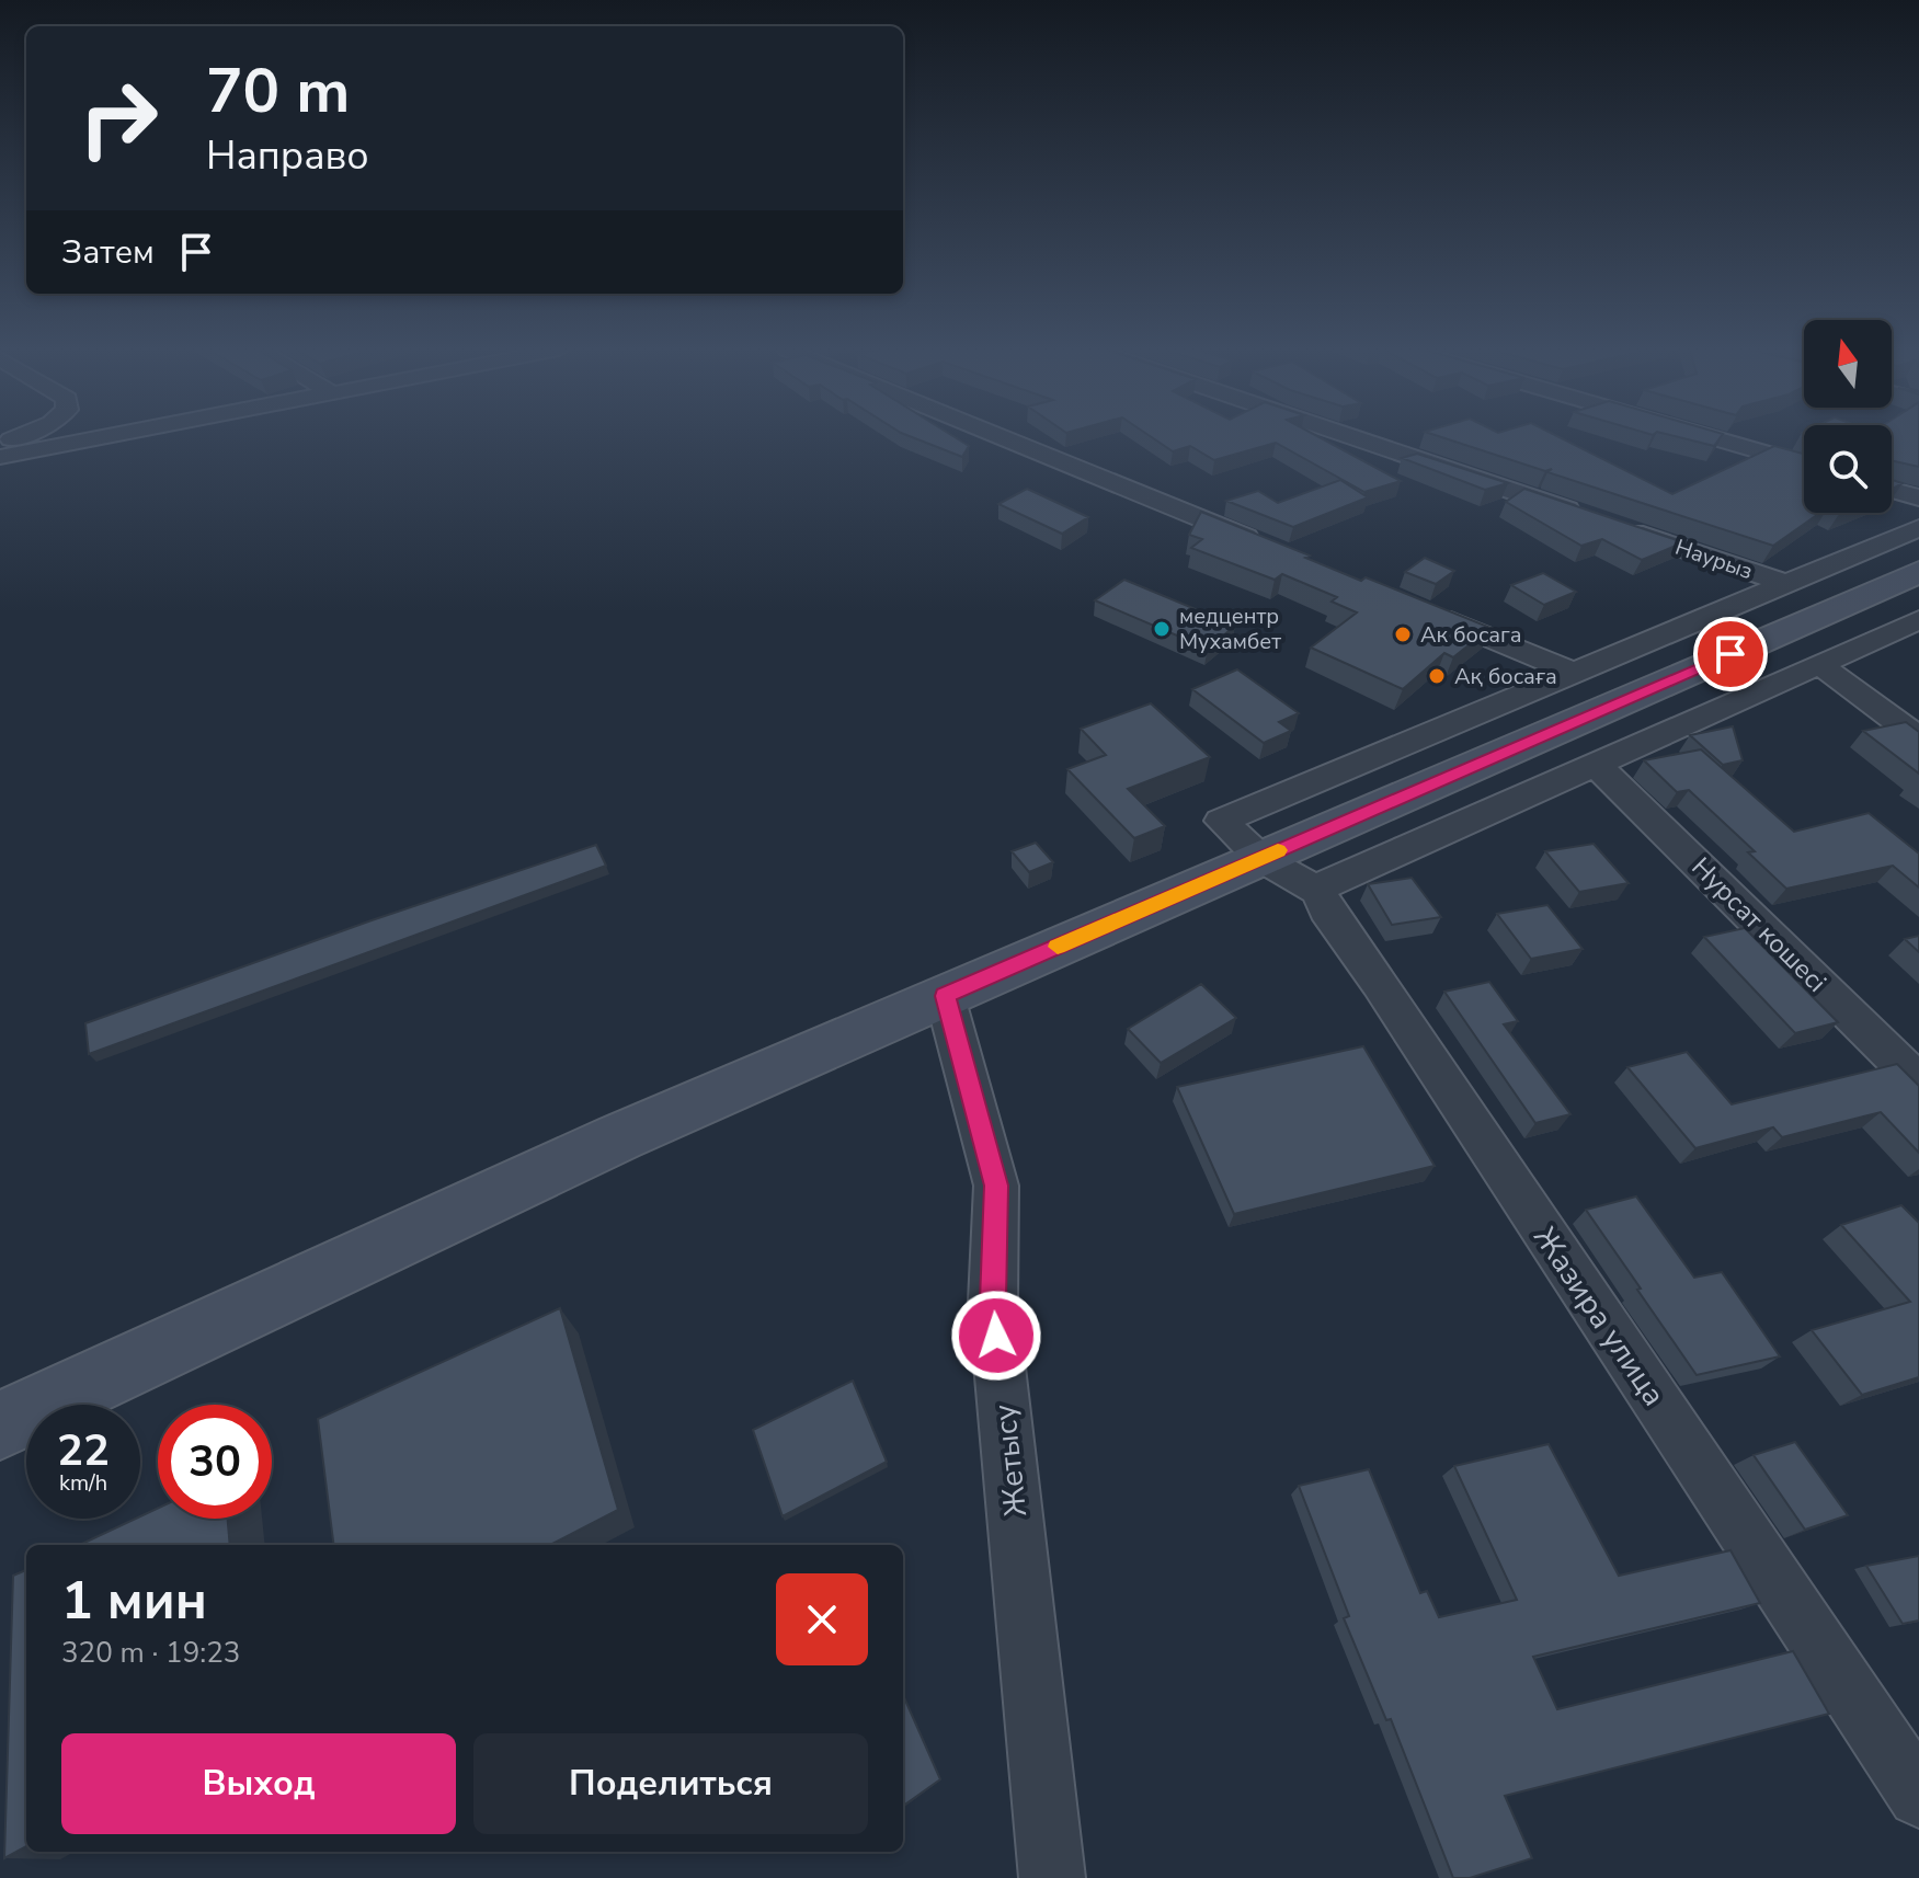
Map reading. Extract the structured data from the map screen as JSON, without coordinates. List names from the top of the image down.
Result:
{
  "streets": {
    "street": [
      "Наурыз",
      "Нурсат кошесi",
      "Жазира улица",
      "Жетысу"
    ]
  },
  "places": ["медцентр Мухамбет", "Ак босага", "Ақ босаға"],
  "north": "top",
  "page": {
    "turn": ["70 m", "Направо"],
    "then": "Затем",
    "speed": "22 km/h",
    "limit": "30",
    "heading": ["1 мин", "320 m · 19:23"],
    "buttons": ["Выход", "Поделиться"]
  }
}
